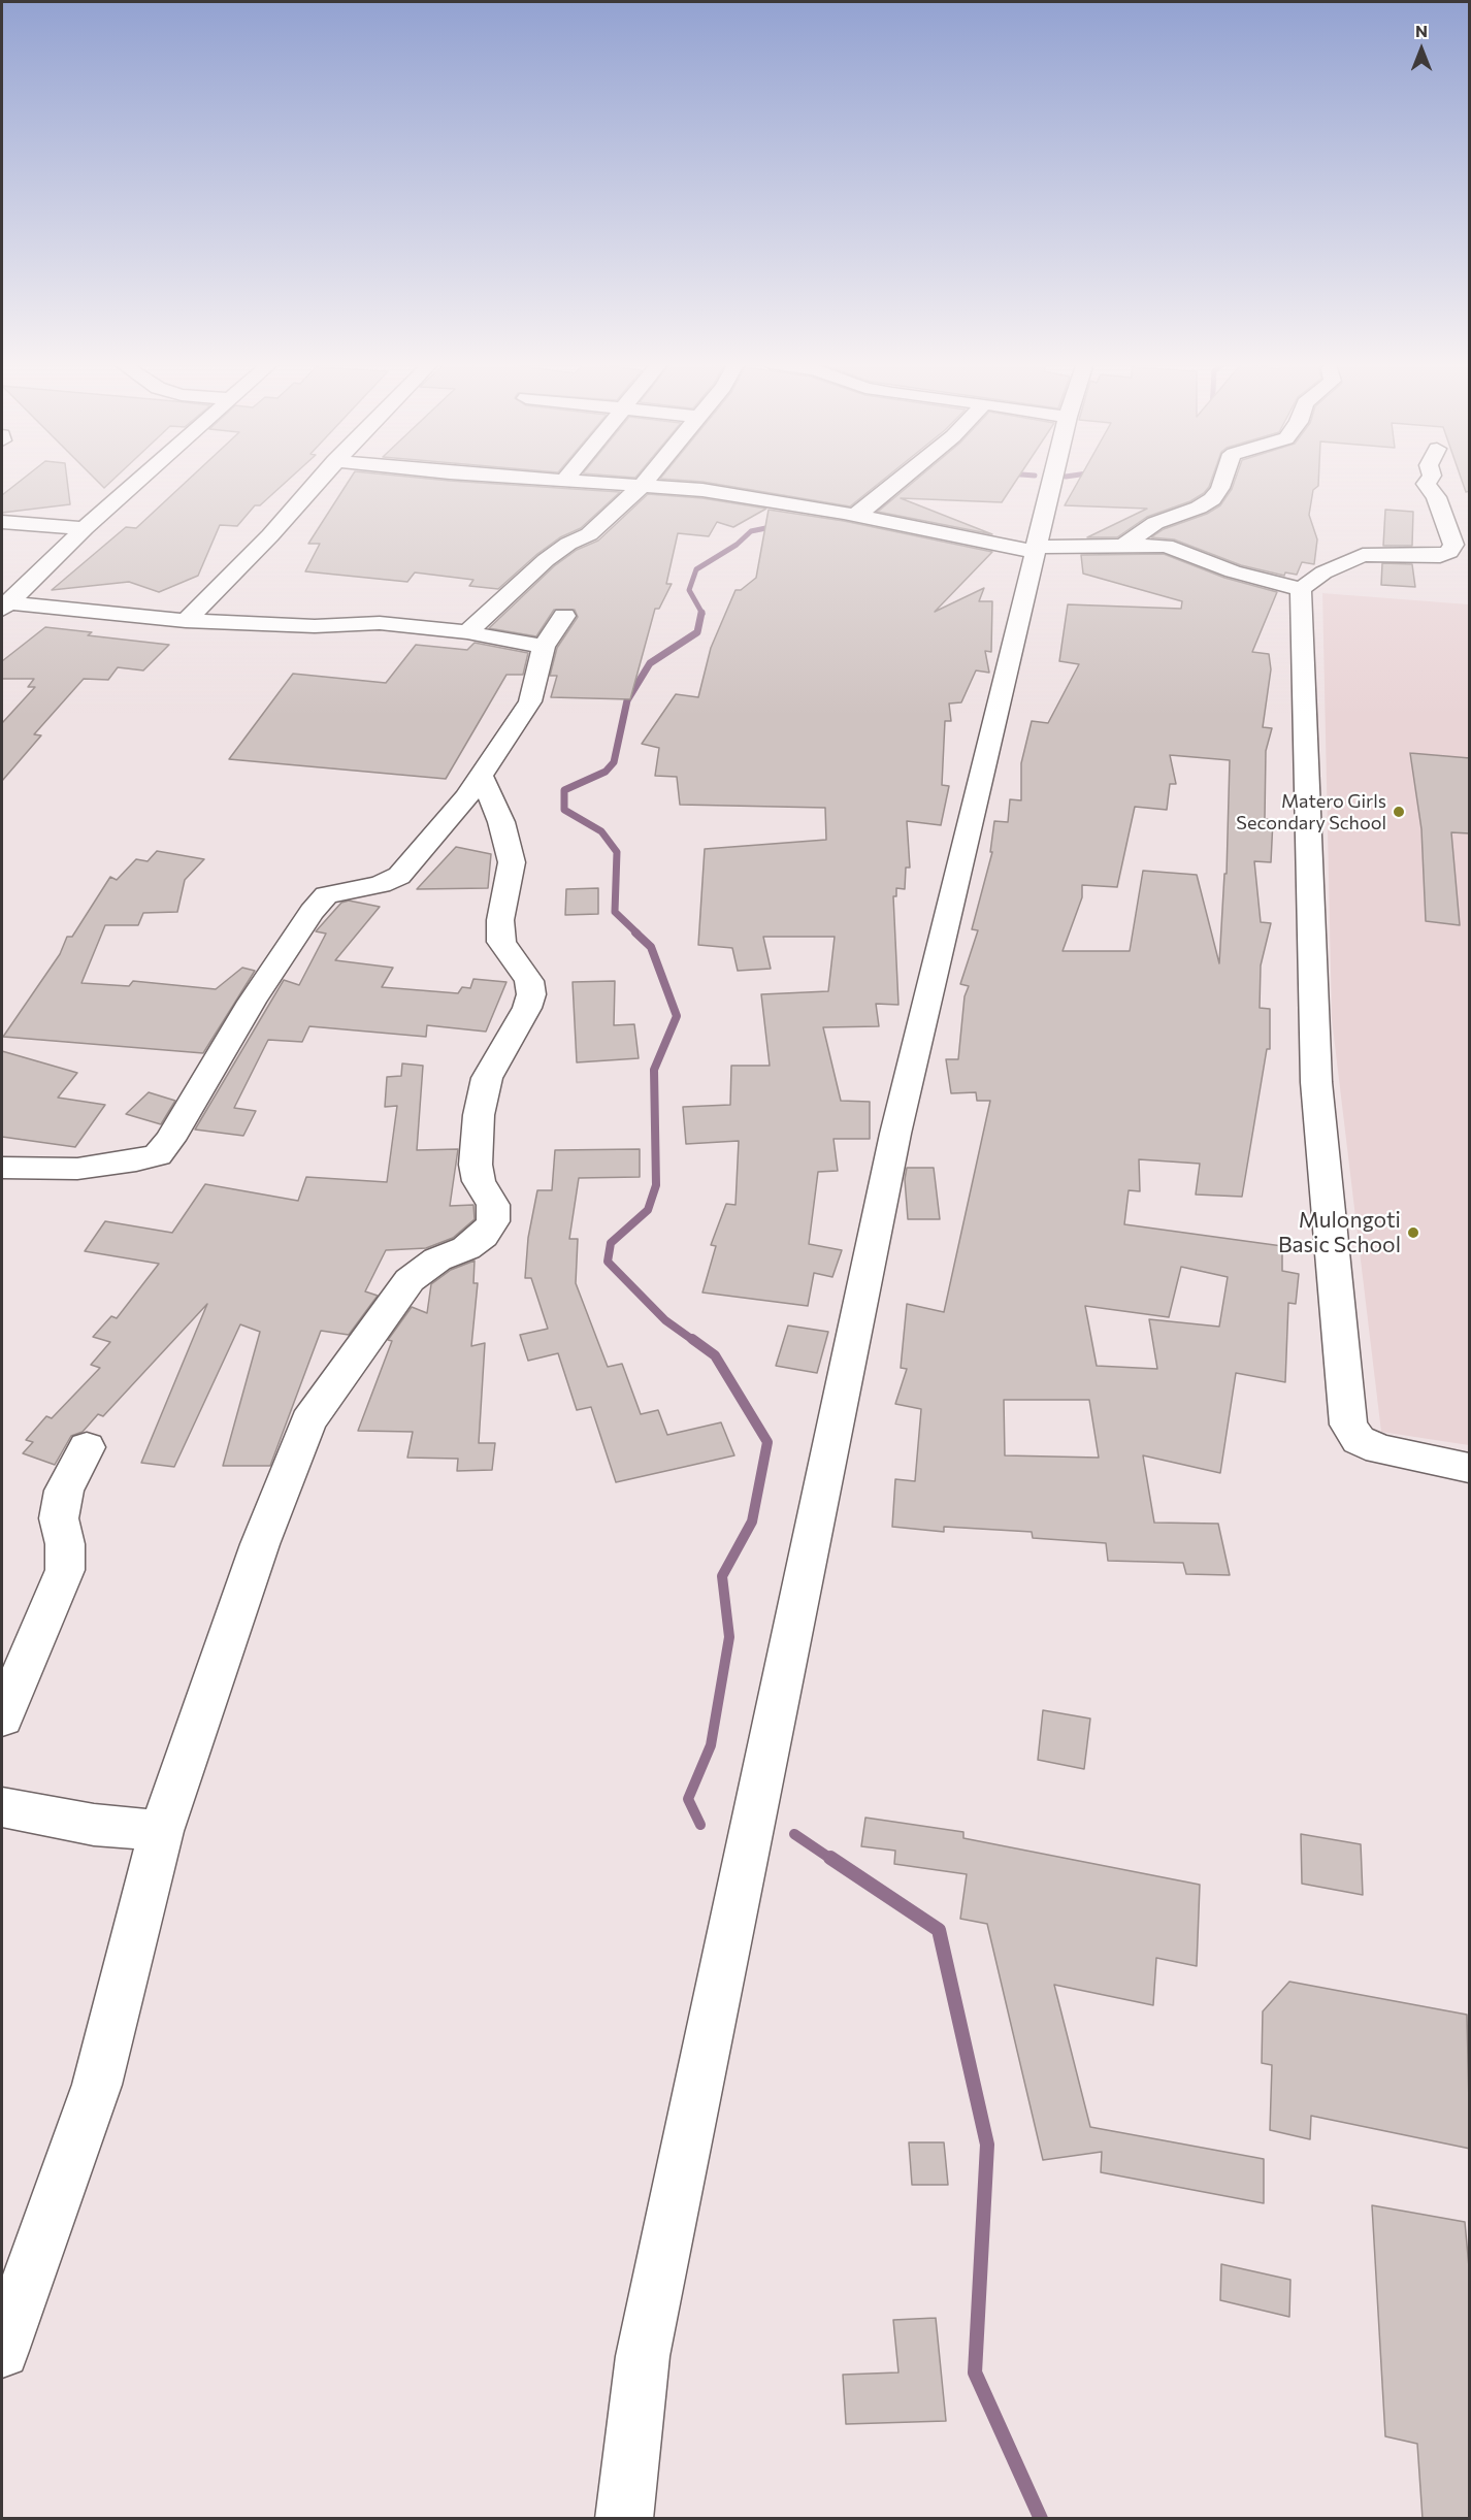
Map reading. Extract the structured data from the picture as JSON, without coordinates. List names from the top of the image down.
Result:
{
  "places": ["Matero Girls Secondary School", "Mulongoti Basic School"],
  "north": "top"
}
